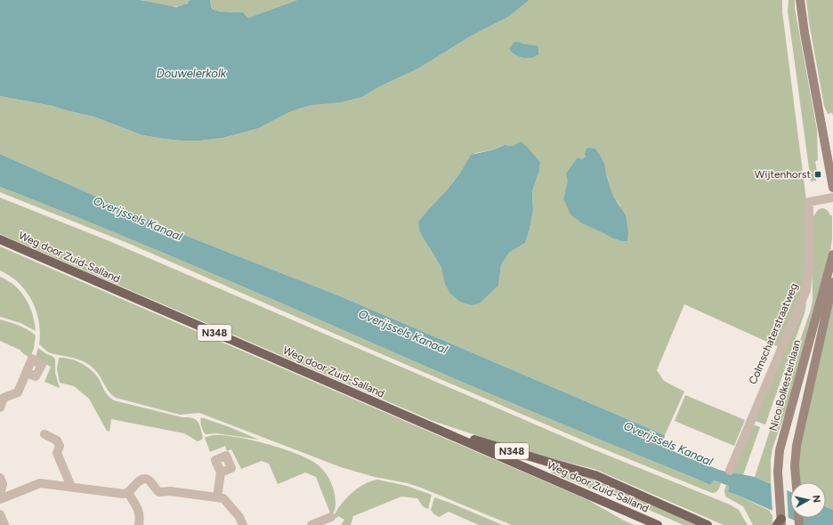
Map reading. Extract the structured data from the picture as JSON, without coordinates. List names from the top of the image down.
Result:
{
  "streets": {
    "main road": ["Weg door Zuid-Salland", "N348"],
    "street": ["Colmschaterstraatweg", "Nico Bolkesteinlaan"]
  },
  "water": ["Douwelerkolk", "Overijssels Kanaal"],
  "places": {
    "transit": ["Wijtenhorst"]
  },
  "north": "right"
}
